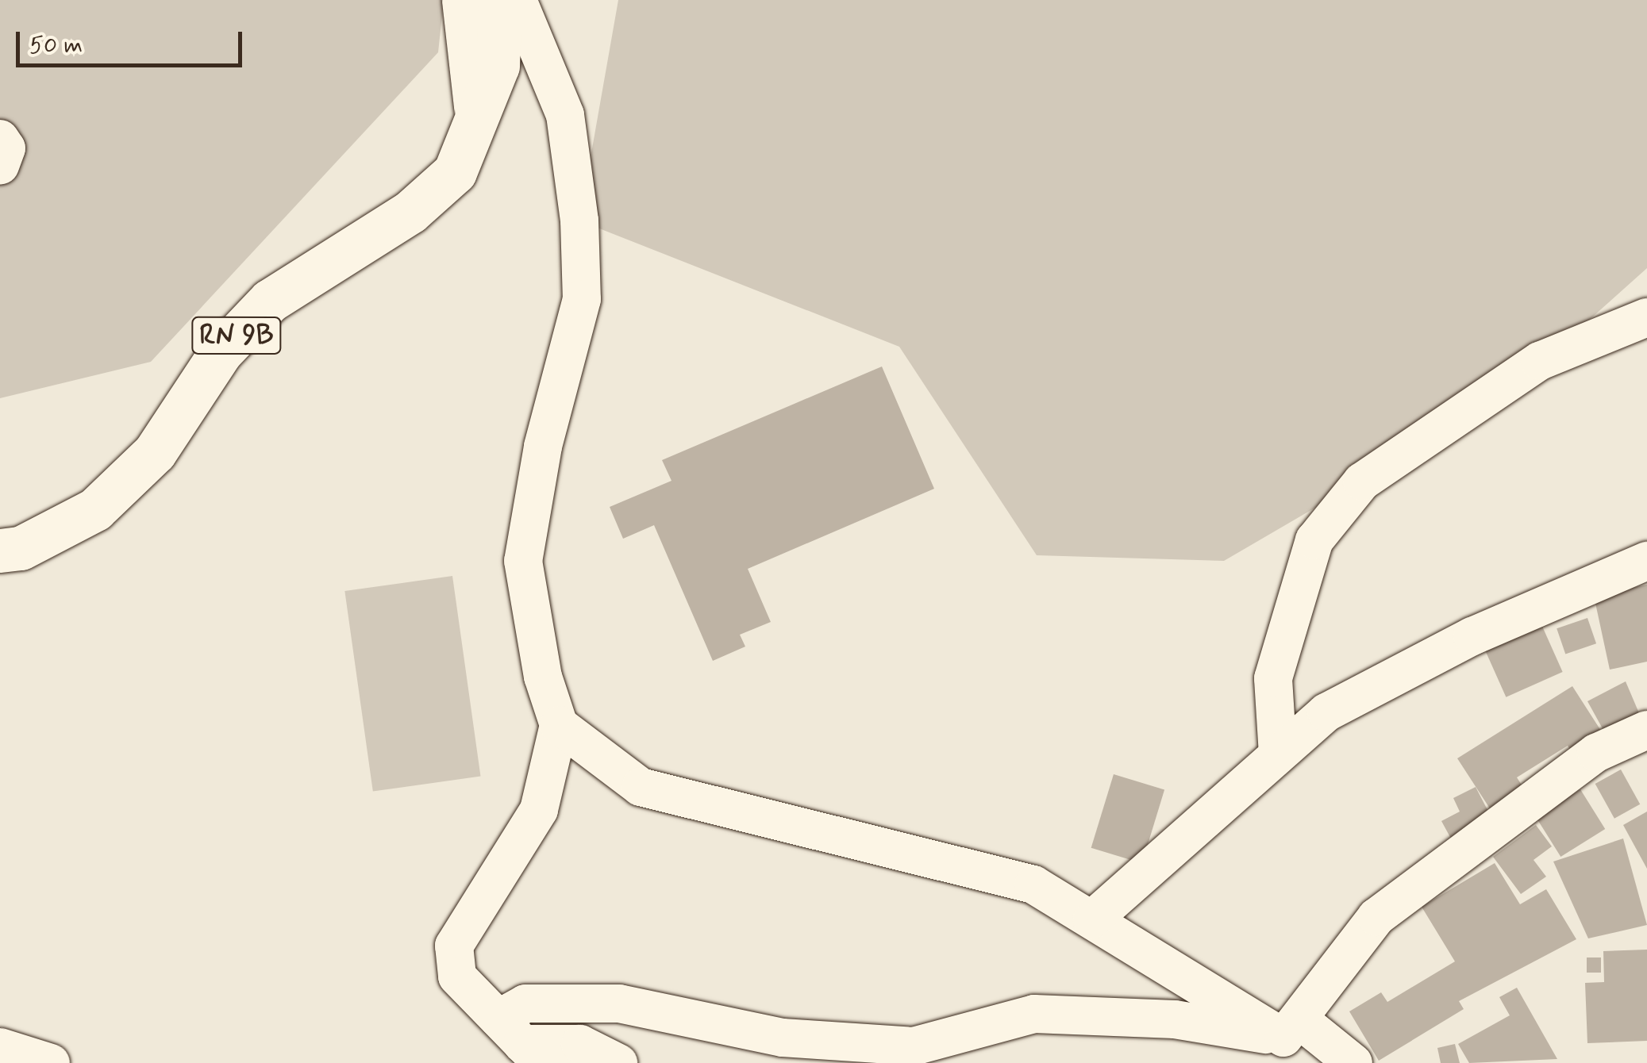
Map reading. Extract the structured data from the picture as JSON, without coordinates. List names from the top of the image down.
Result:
{
  "streets": {
    "main road": ["RN 9B"]
  },
  "scale_bar": "50 m"
}
